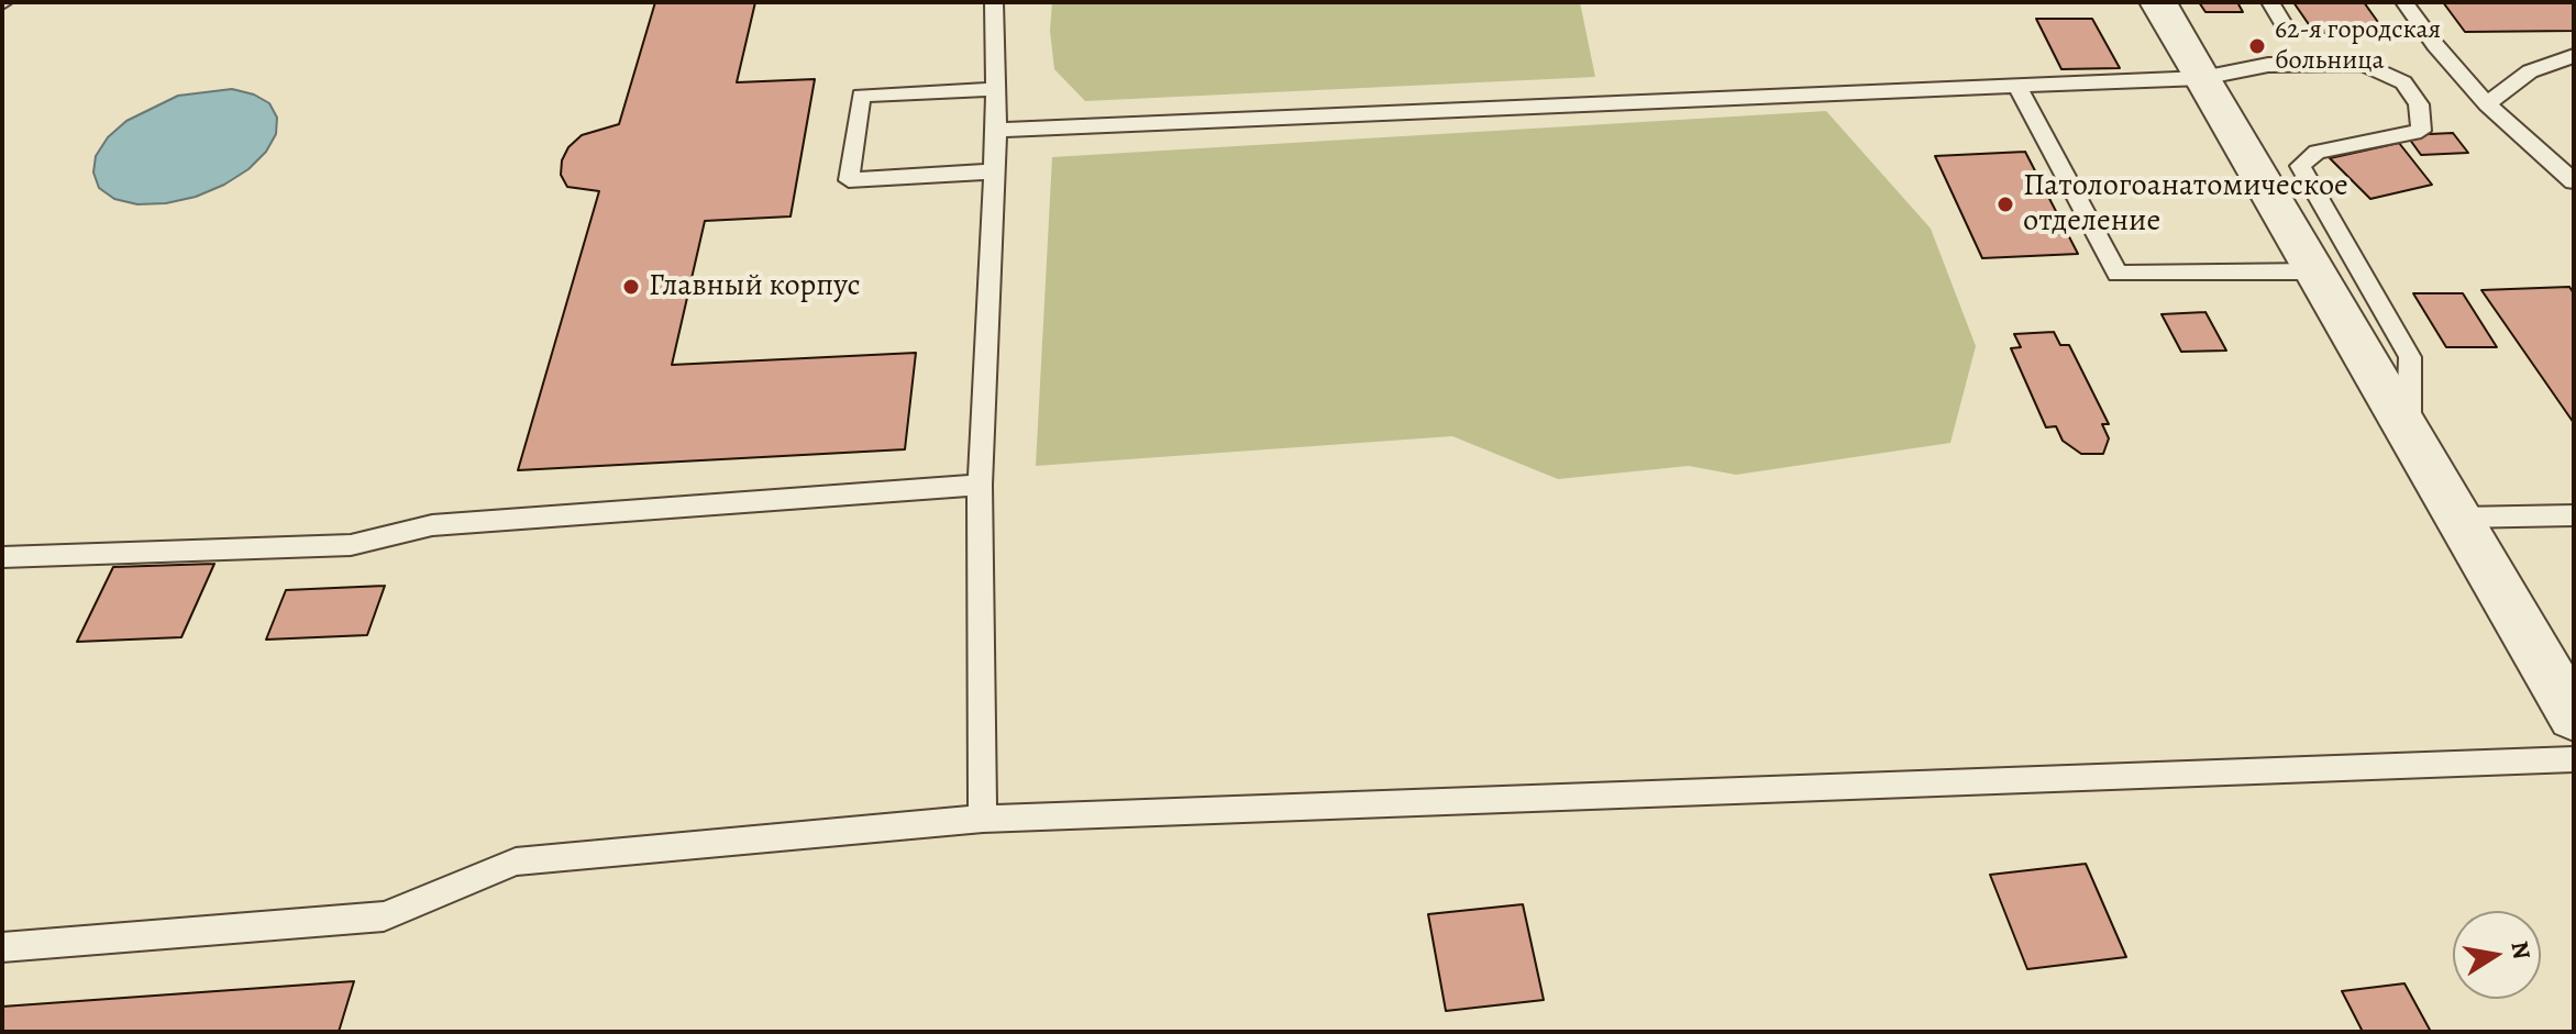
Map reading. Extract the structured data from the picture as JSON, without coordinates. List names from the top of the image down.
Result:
{
  "places": ["62-я городская больница", "Патологоанатомическое отделение", "Главный корпус"],
  "north": "right"
}
